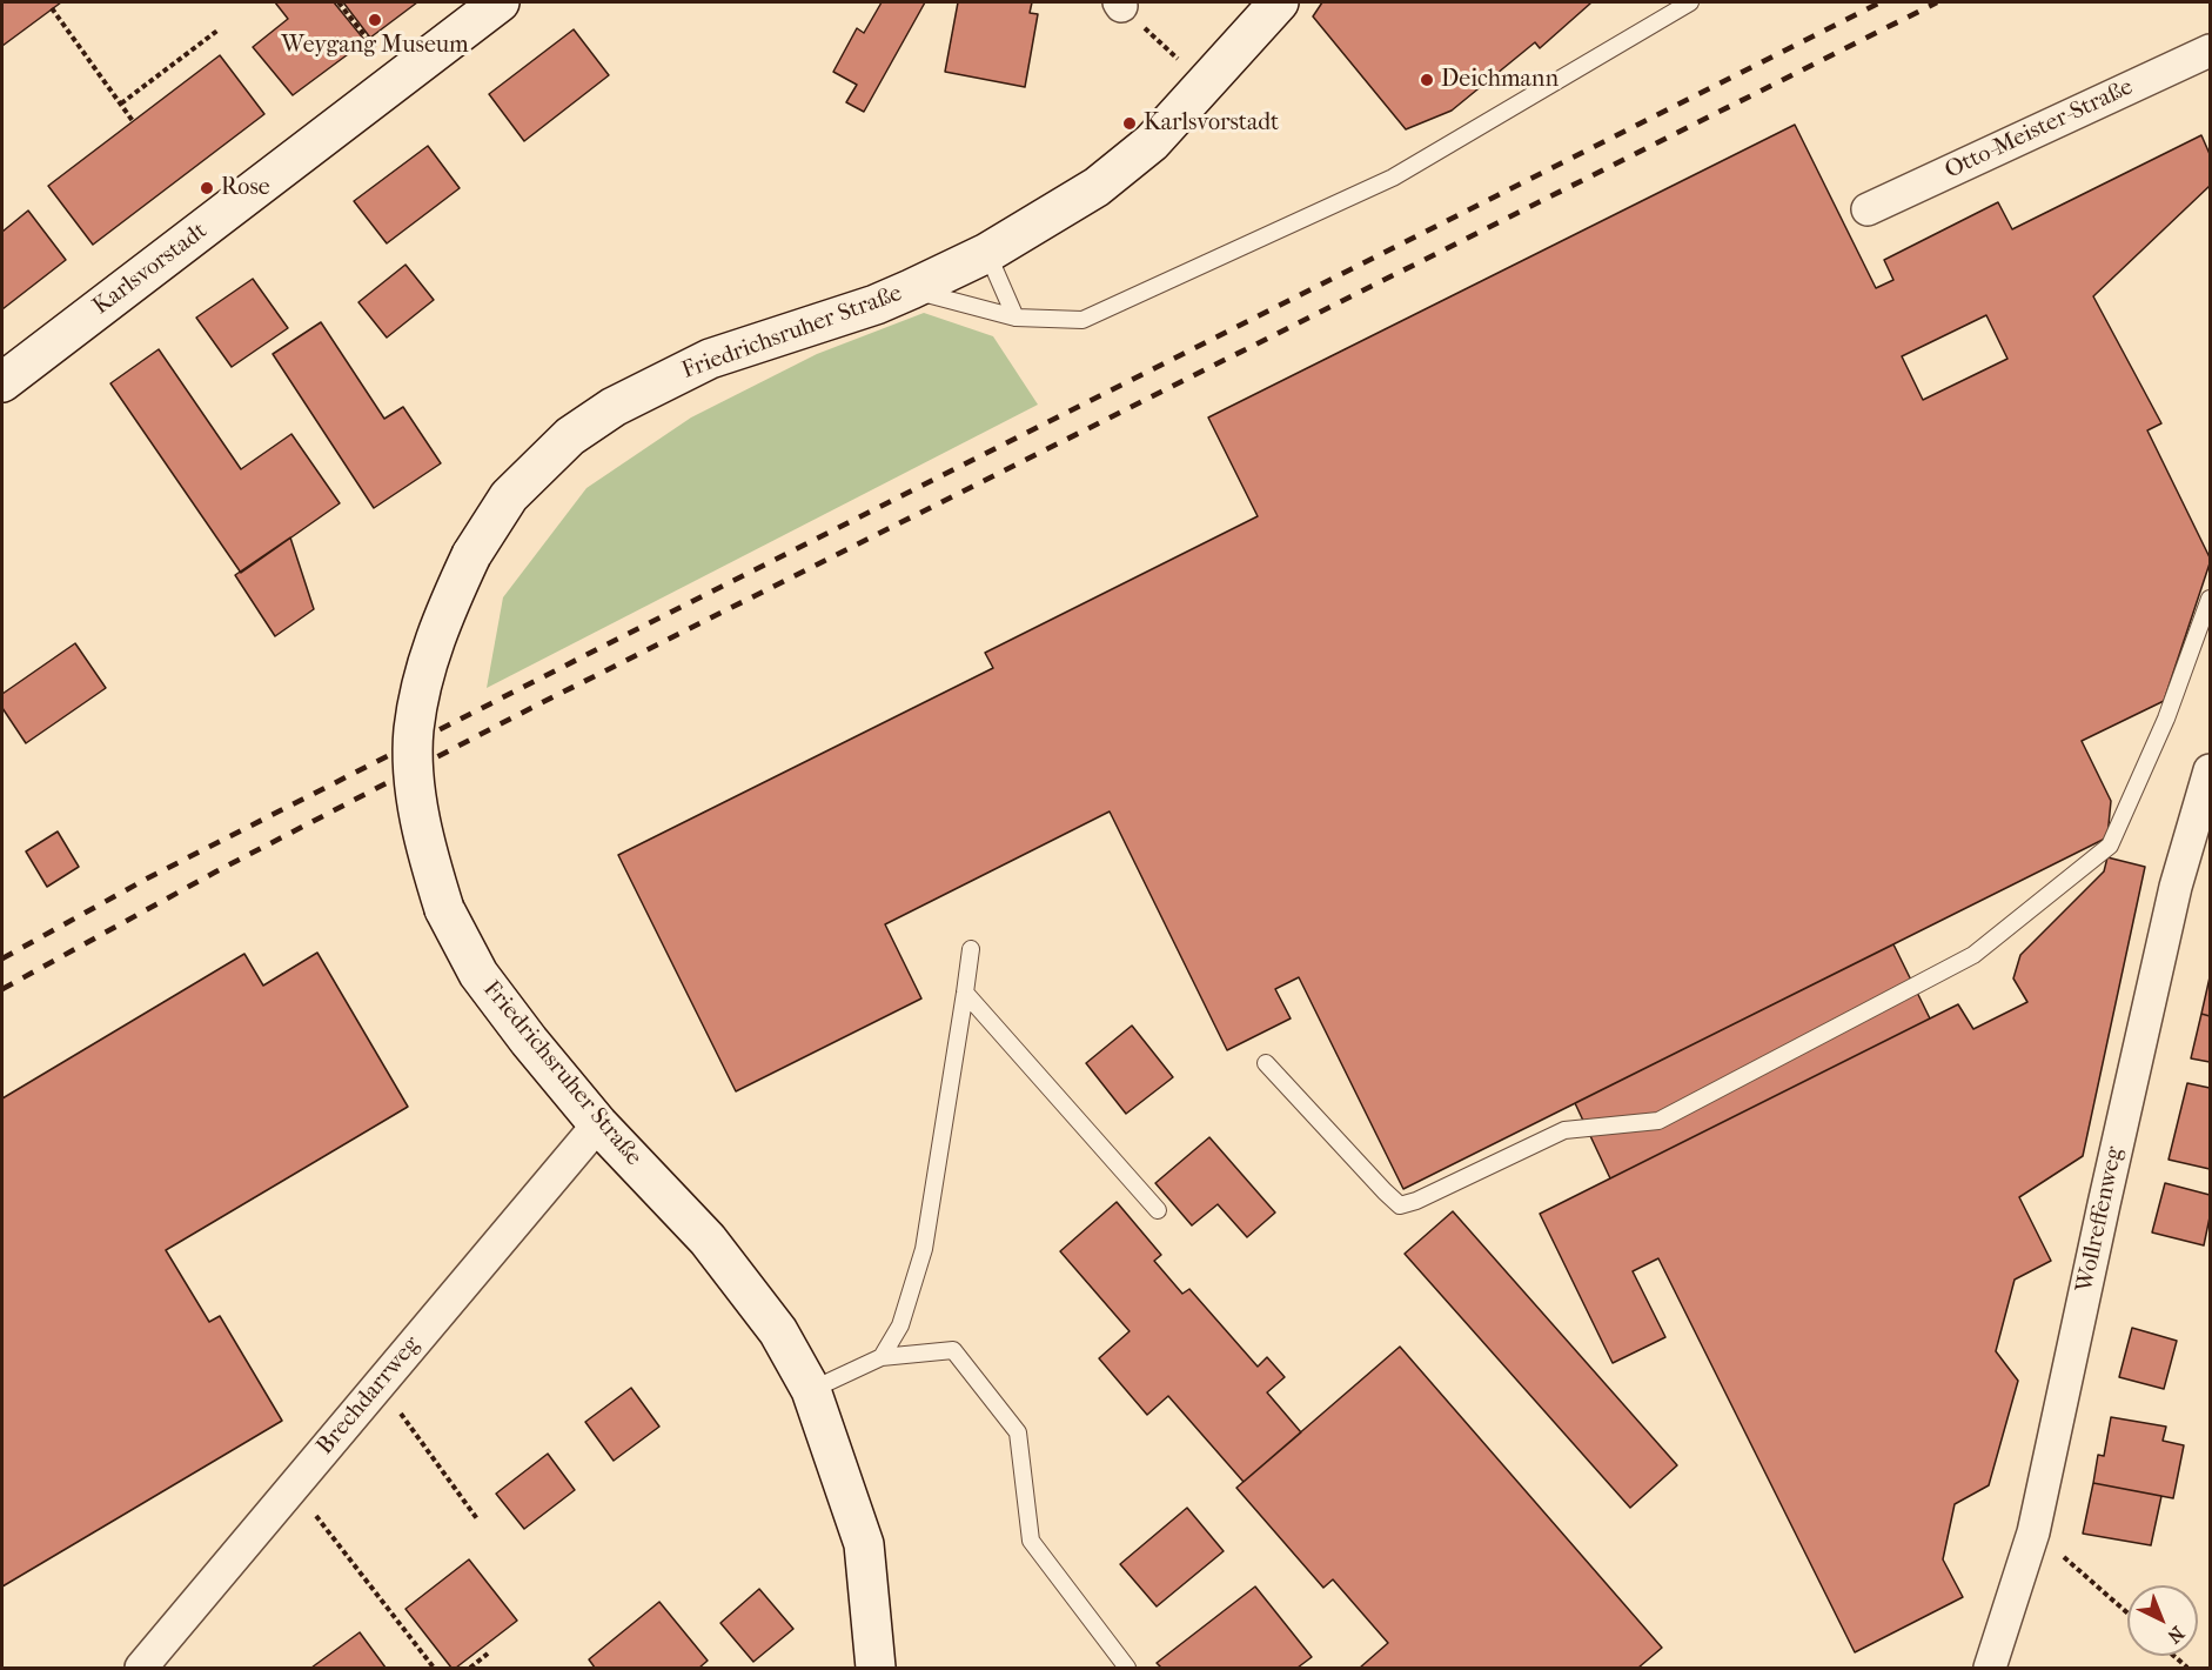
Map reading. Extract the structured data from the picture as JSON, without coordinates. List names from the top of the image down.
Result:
{
  "streets": {
    "main road": ["Karlsvorstadt", "Friedrichsruher Straße"],
    "street": ["Otto-Meister-Straße", "Wollreffenweg", "Brechdarrweg"]
  },
  "crossings": [
    ["Friedrichsruher Straße", "Brechdarrweg"]
  ],
  "places": [
    "Weygang Museum",
    "Deichmann",
    "Karlsvorstadt",
    "Rose"
  ],
  "north": "bottom right"
}
